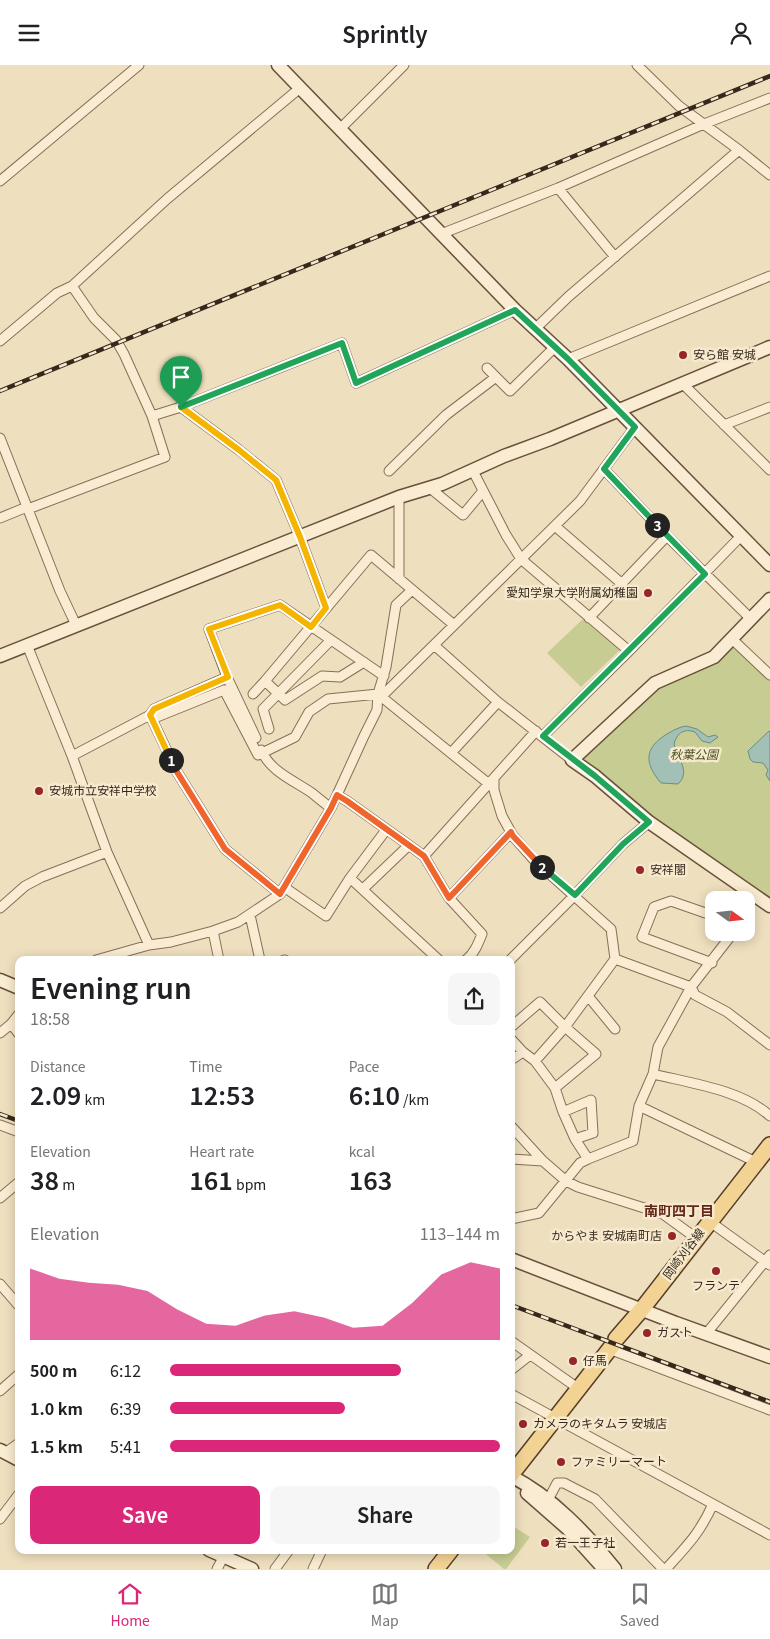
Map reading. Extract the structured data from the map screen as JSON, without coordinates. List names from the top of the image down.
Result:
{
  "streets": {
    "main road": ["岡崎刈谷線"]
  },
  "districts": ["南町四丁目"],
  "parks": ["秋葉公園"],
  "places": [
    "安ら館 安城",
    "愛知学泉大学附属幼稚園",
    "安城市立安祥中学校",
    "安祥閣",
    "からやま 安城南町店",
    "フランテ",
    "ガスト",
    "仔馬",
    "カメラのキタムラ 安城店",
    "ファミリーマート",
    "若一王子社"
  ],
  "north": "right",
  "page": {
    "header": "Sprintly",
    "pins": ["3", "1", "2"],
    "heading": ["Evening run", "18:58"],
    "stats": [
      ["Distance", "2.09 km"],
      ["Time", "12:53"],
      ["Pace", "6:10 /km"],
      ["Elevation", "38 m"],
      ["Heart rate", "161 bpm"],
      ["kcal", "163"]
    ],
    "chart": ["Elevation", "113–144 m"],
    "list": [
      {
        "name": "500 m",
        "note": "6:12"
      },
      {
        "name": "1.0 km",
        "note": "6:39"
      },
      {
        "name": "1.5 km",
        "note": "5:41"
      }
    ],
    "buttons": ["Save", "Share"],
    "tabs": ["Home", "Map", "Saved"]
  }
}
